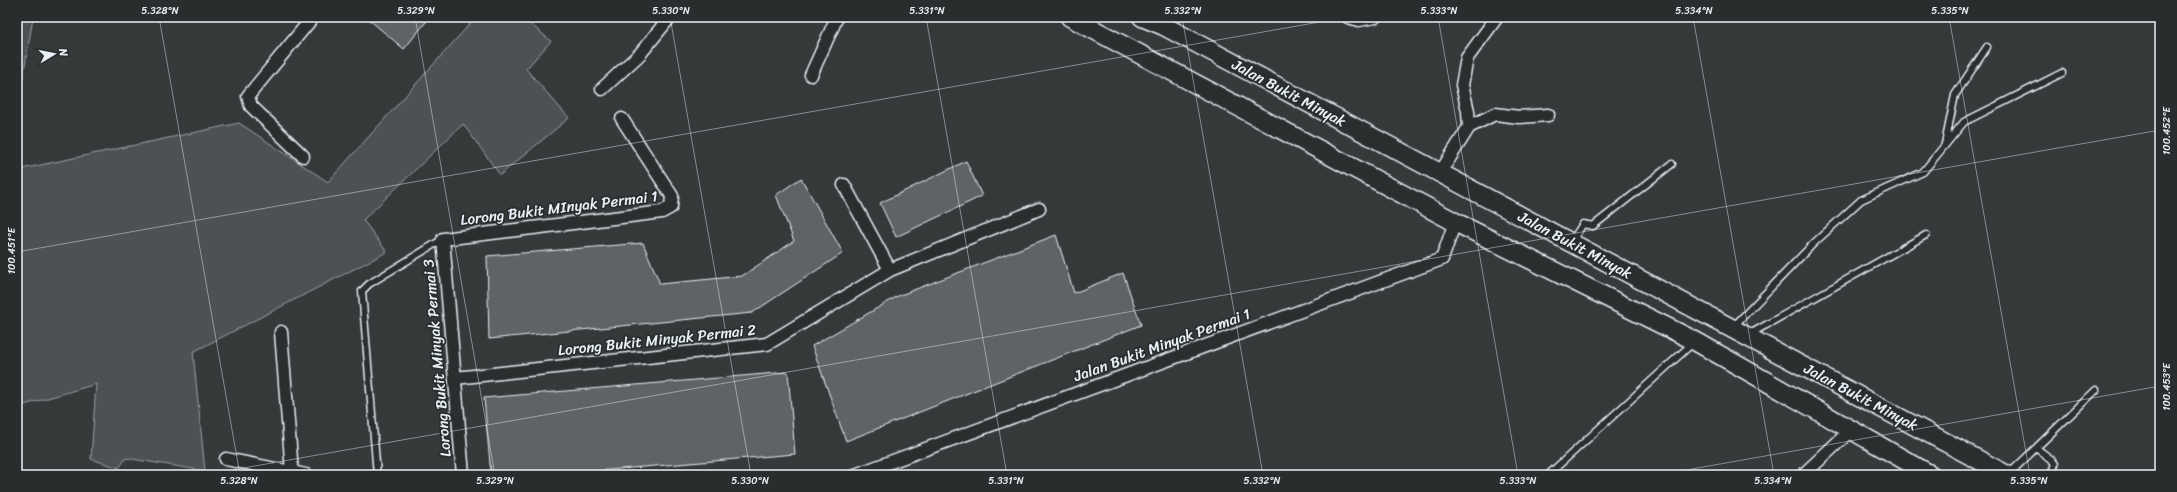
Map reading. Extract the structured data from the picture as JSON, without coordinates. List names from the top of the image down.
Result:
{
  "streets": {
    "main road": ["Jalan Bukit Minyak"],
    "street": [
      "Lorong Bukit MInyak Permai 1",
      "Lorong Bukit Minyak Permai 2",
      "Jalan Bukit Minyak Permai 1",
      "Lorong Bukit Minyak Permai 3"
    ]
  },
  "crossings": [
    ["Jalan Bukit Minyak", "Jalan Bukit Minyak Permai 1"],
    ["Lorong Bukit MInyak Permai 1", "Lorong Bukit Minyak Permai 3"],
    ["Lorong Bukit Minyak Permai 2", "Lorong Bukit Minyak Permai 3"]
  ],
  "north": "right",
  "coordinates": [
    "5.328°N",
    "5.329°N",
    "5.330°N",
    "5.331°N",
    "5.332°N",
    "5.333°N",
    "5.334°N",
    "5.335°N",
    "100.452°E",
    "100.451°E",
    "100.453°E"
  ]
}
